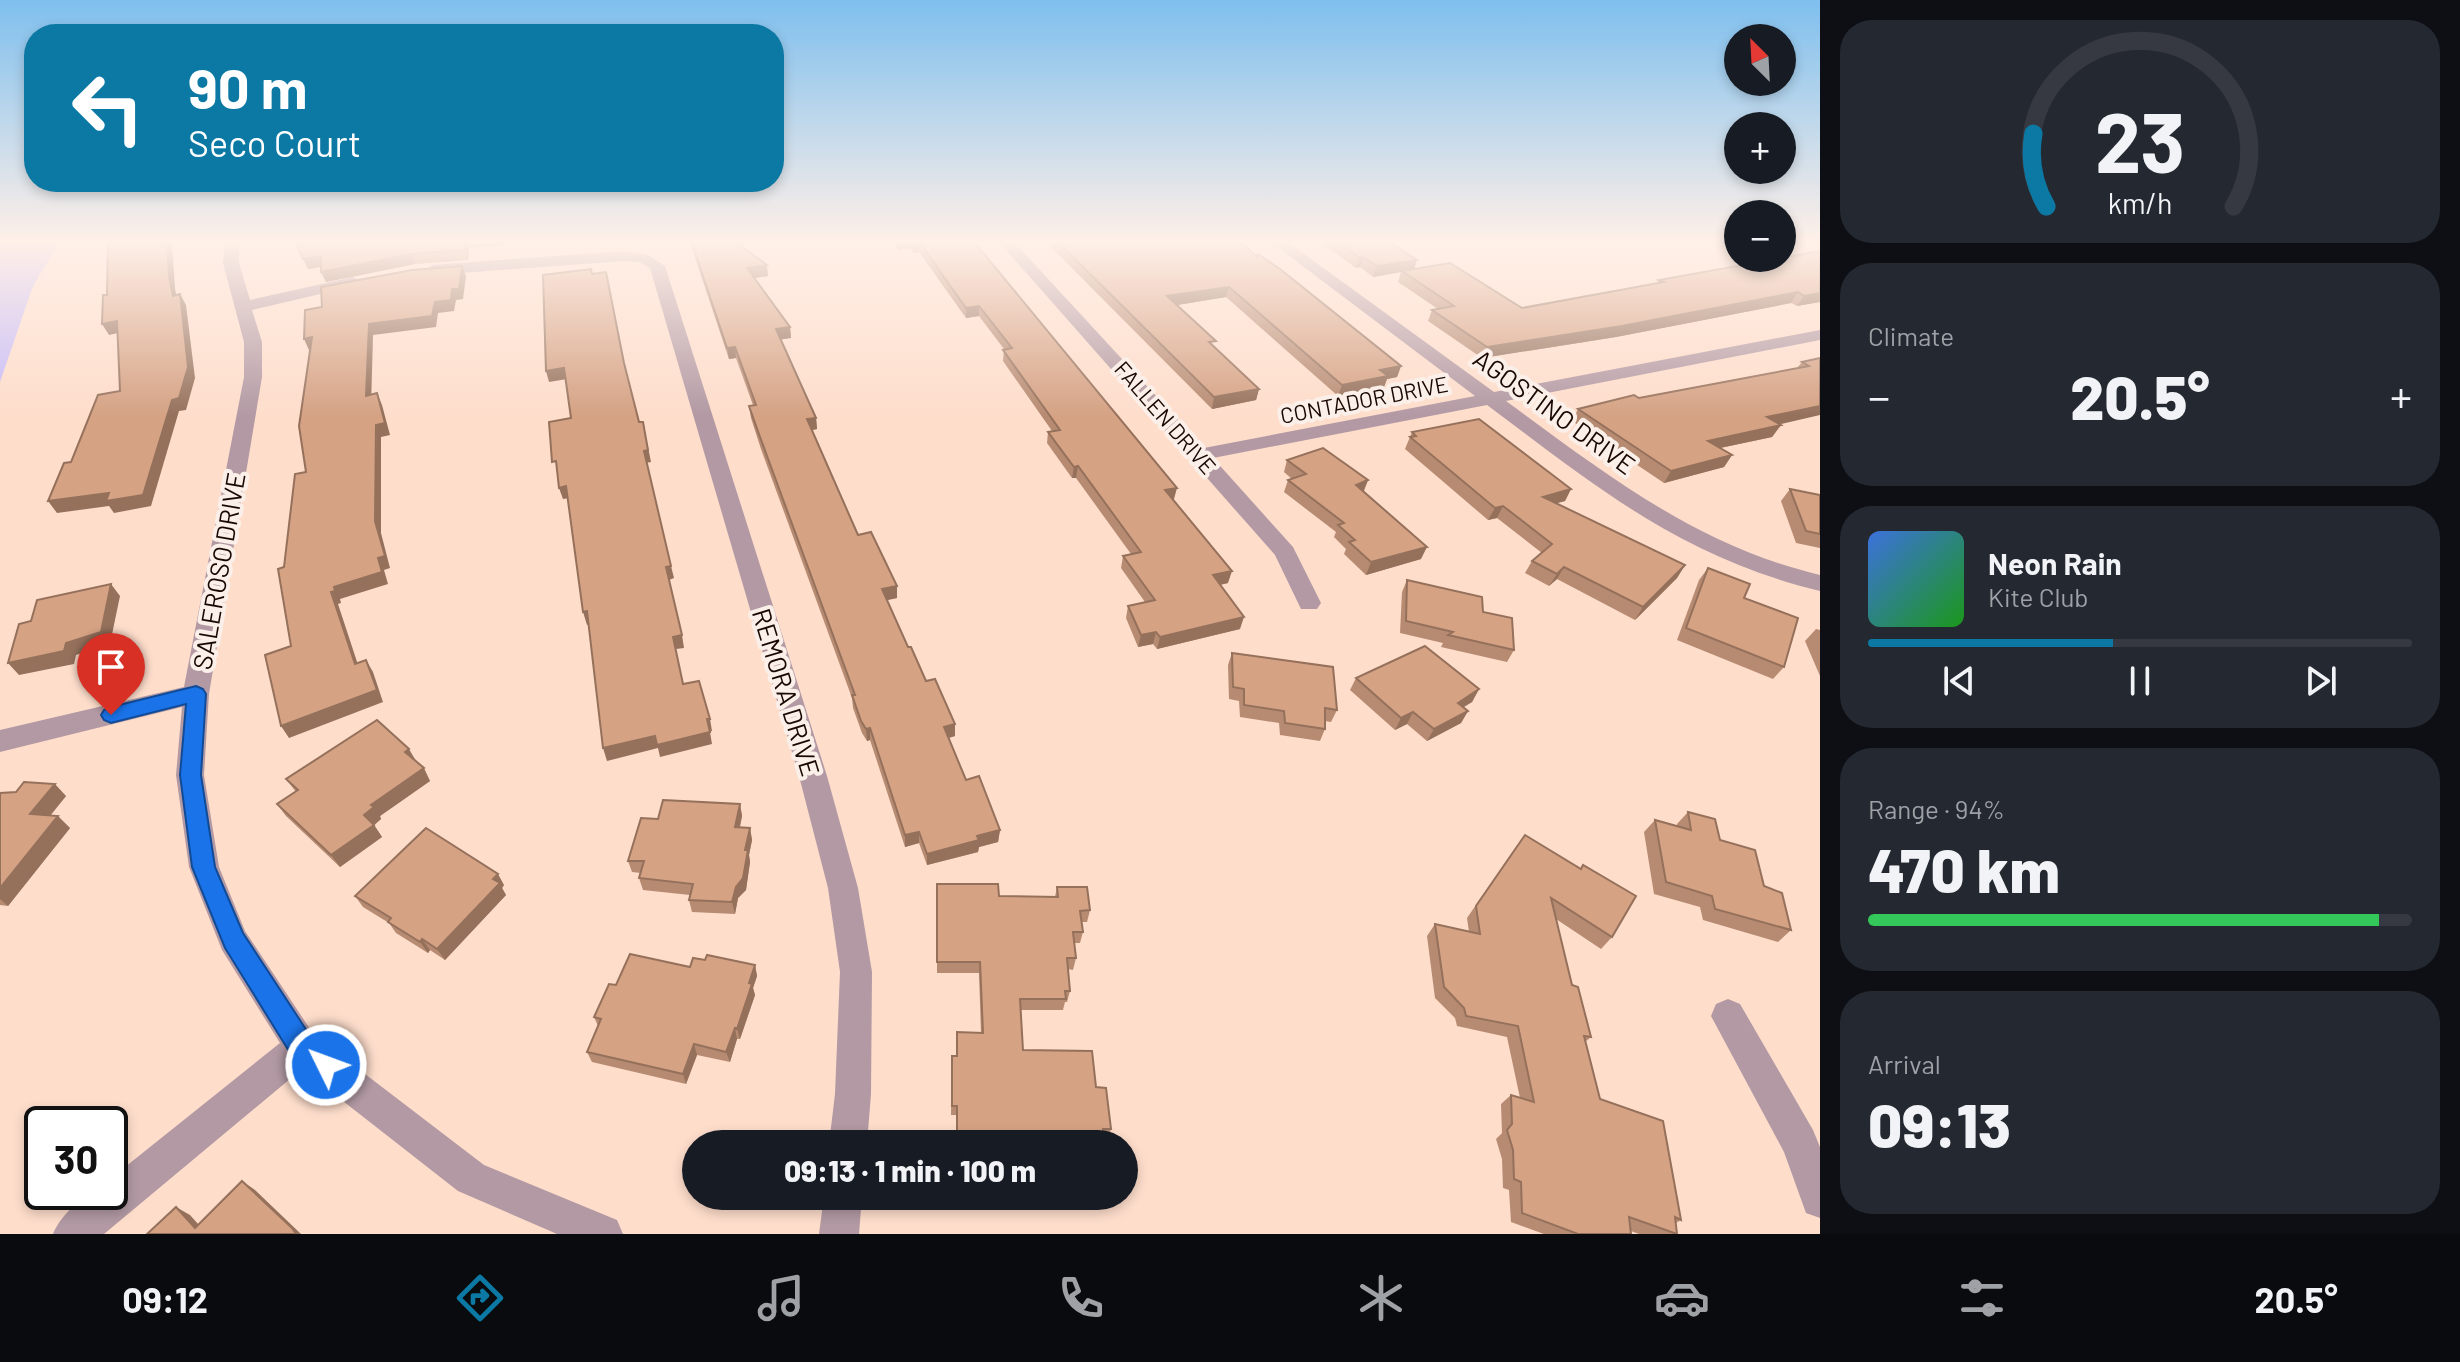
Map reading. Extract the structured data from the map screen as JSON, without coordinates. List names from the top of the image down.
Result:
{
  "streets": {
    "street": [
      "CONTADOR DRIVE",
      "AGOSTINO DRIVE",
      "FALLEN DRIVE",
      "SALEROSO DRIVE",
      "REMORA DRIVE"
    ]
  },
  "crossings": [
    ["CONTADOR DRIVE", "AGOSTINO DRIVE"],
    ["CONTADOR DRIVE", "FALLEN DRIVE"]
  ],
  "north": "top left",
  "page": {
    "map_buttons": ["+", "−"],
    "turn": ["90 m", "Seco Court"],
    "tile": [
      "Climate",
      ["Range · 94%", "470 km"],
      ["Arrival", "09:13"]
    ],
    "heat": ["−", "20.5°", "+"],
    "song": ["Neon Rain", "Kite Club"],
    "limit": "30",
    "trip": "09:13 · 1 min · 100 m",
    "tabs": ["09:12", "20.5°"],
    "gauge": ["23", "km/h"]
  }
}
